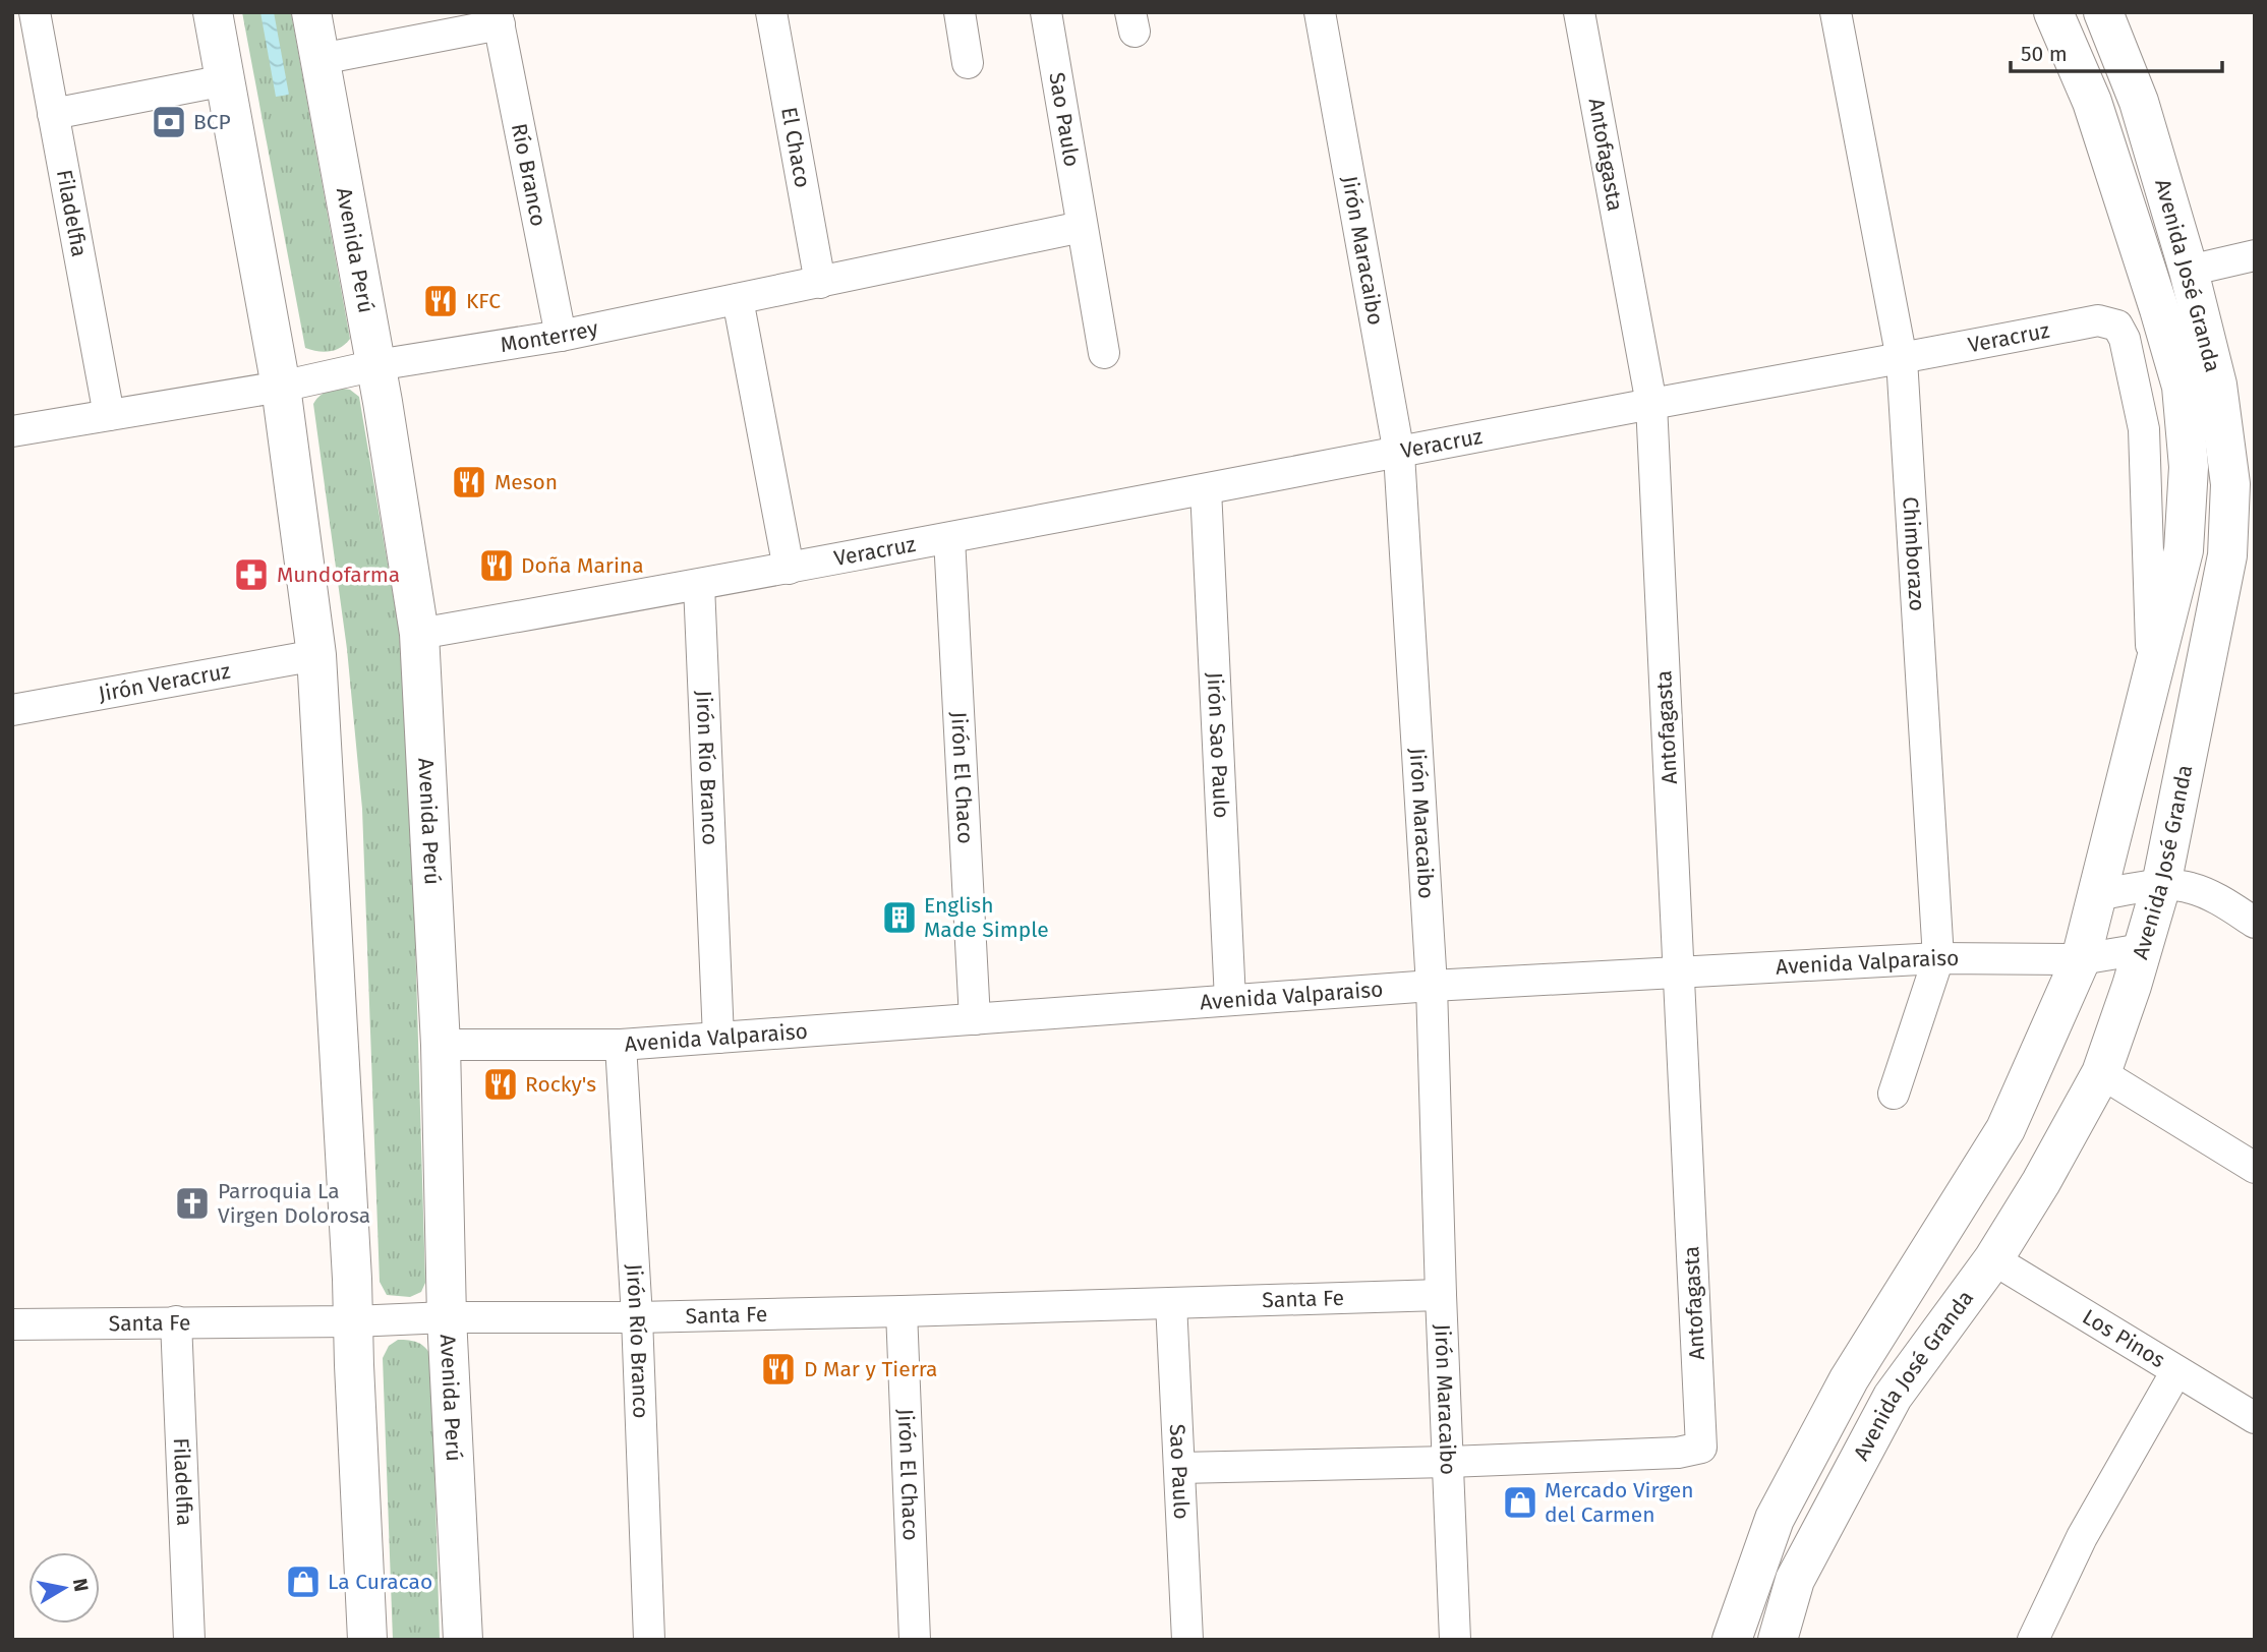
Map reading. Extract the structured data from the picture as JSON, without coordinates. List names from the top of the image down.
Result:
{
  "streets": {
    "main road": ["Avenida Perú", "Avenida José Granda"],
    "street": [
      "Sao Paulo",
      "El Chaco",
      "Antofagasta",
      "Río Branco",
      "Filadelfia",
      "Jirón Maracaibo",
      "Monterrey",
      "Veracruz",
      "Chimborazo",
      "Jirón Veracruz",
      "Jirón Sao Paulo",
      "Jirón Río Branco",
      "Jirón El Chaco",
      "Avenida Valparaiso",
      "Santa Fe",
      "Los Pinos"
    ]
  },
  "crossings": [
    ["Sao Paulo", "Monterrey"],
    ["Sao Paulo", "Santa Fe"],
    ["El Chaco", "Monterrey"],
    ["Antofagasta", "Jirón Maracaibo"],
    ["Antofagasta", "Veracruz"],
    ["Antofagasta", "Avenida Valparaiso"],
    ["Río Branco", "Monterrey"],
    ["Filadelfia", "Monterrey"],
    ["Filadelfia", "Santa Fe"],
    ["Jirón Maracaibo", "Veracruz"],
    ["Jirón Maracaibo", "Avenida Valparaiso"],
    ["Jirón Maracaibo", "Santa Fe"],
    ["Avenida Perú", "Monterrey"],
    ["Avenida Perú", "Veracruz"],
    ["Avenida Perú", "Avenida Valparaiso"],
    ["Avenida Perú", "Santa Fe"],
    ["Avenida José Granda", "Veracruz"],
    ["Avenida José Granda", "Avenida Valparaiso"],
    ["Avenida José Granda", "Los Pinos"],
    ["Veracruz", "Chimborazo"],
    ["Veracruz", "Jirón Sao Paulo"],
    ["Veracruz", "Jirón Río Branco"],
    ["Veracruz", "Jirón El Chaco"],
    ["Chimborazo", "Avenida Valparaiso"],
    ["Jirón Sao Paulo", "Avenida Valparaiso"],
    ["Jirón Río Branco", "Avenida Valparaiso"],
    ["Jirón Río Branco", "Santa Fe"],
    ["Jirón El Chaco", "Avenida Valparaiso"],
    ["Jirón El Chaco", "Santa Fe"]
  ],
  "places": {
    "bank": ["BCP"],
    "restaurant": [
      "KFC",
      "Meson",
      "Doña Marina",
      "Rocky's",
      "D Mar y Tierra"
    ],
    "pharmacy": ["Mundofarma"],
    "building": ["English Made Simple"],
    "church": ["Parroquia La Virgen Dolorosa"],
    "shop": ["Mercado Virgen del Carmen", "La Curacao"]
  },
  "scale_bar": "50 m",
  "north": "right"
}
